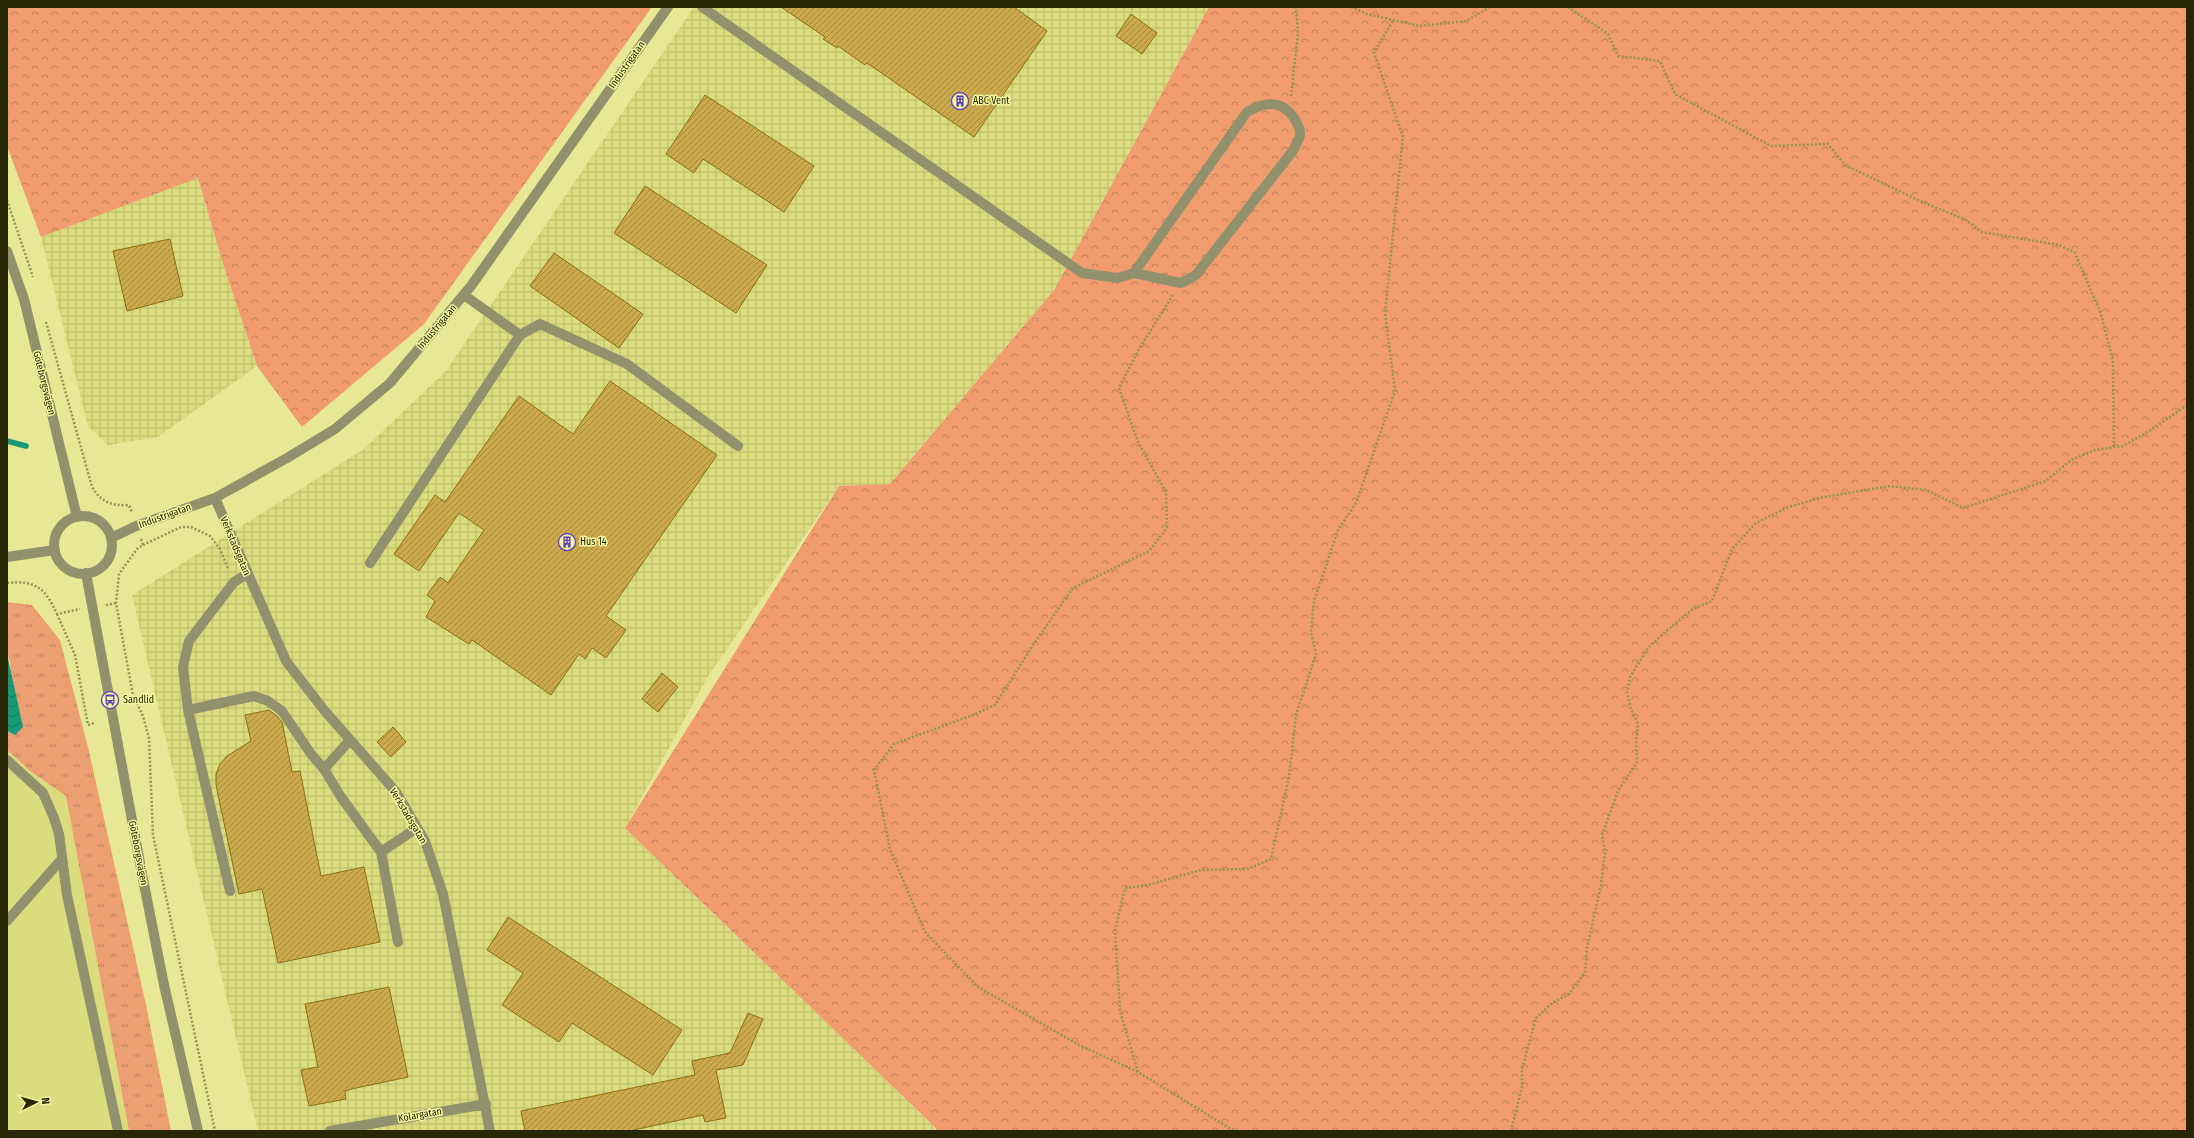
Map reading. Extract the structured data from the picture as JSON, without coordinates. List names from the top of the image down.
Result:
{
  "streets": {
    "street": [
      "Industrigatan",
      "Göteborgsvägen",
      "Verkstadsgatan",
      "Kolargatan"
    ]
  },
  "crossings": [
    ["Industrigatan", "Göteborgsvägen"],
    ["Industrigatan", "Verkstadsgatan"],
    ["Verkstadsgatan", "Kolargatan"]
  ],
  "places": {
    "building": ["ABC Vent", "Hus 14"],
    "bus stop": ["Sandlid"]
  },
  "north": "right"
}
